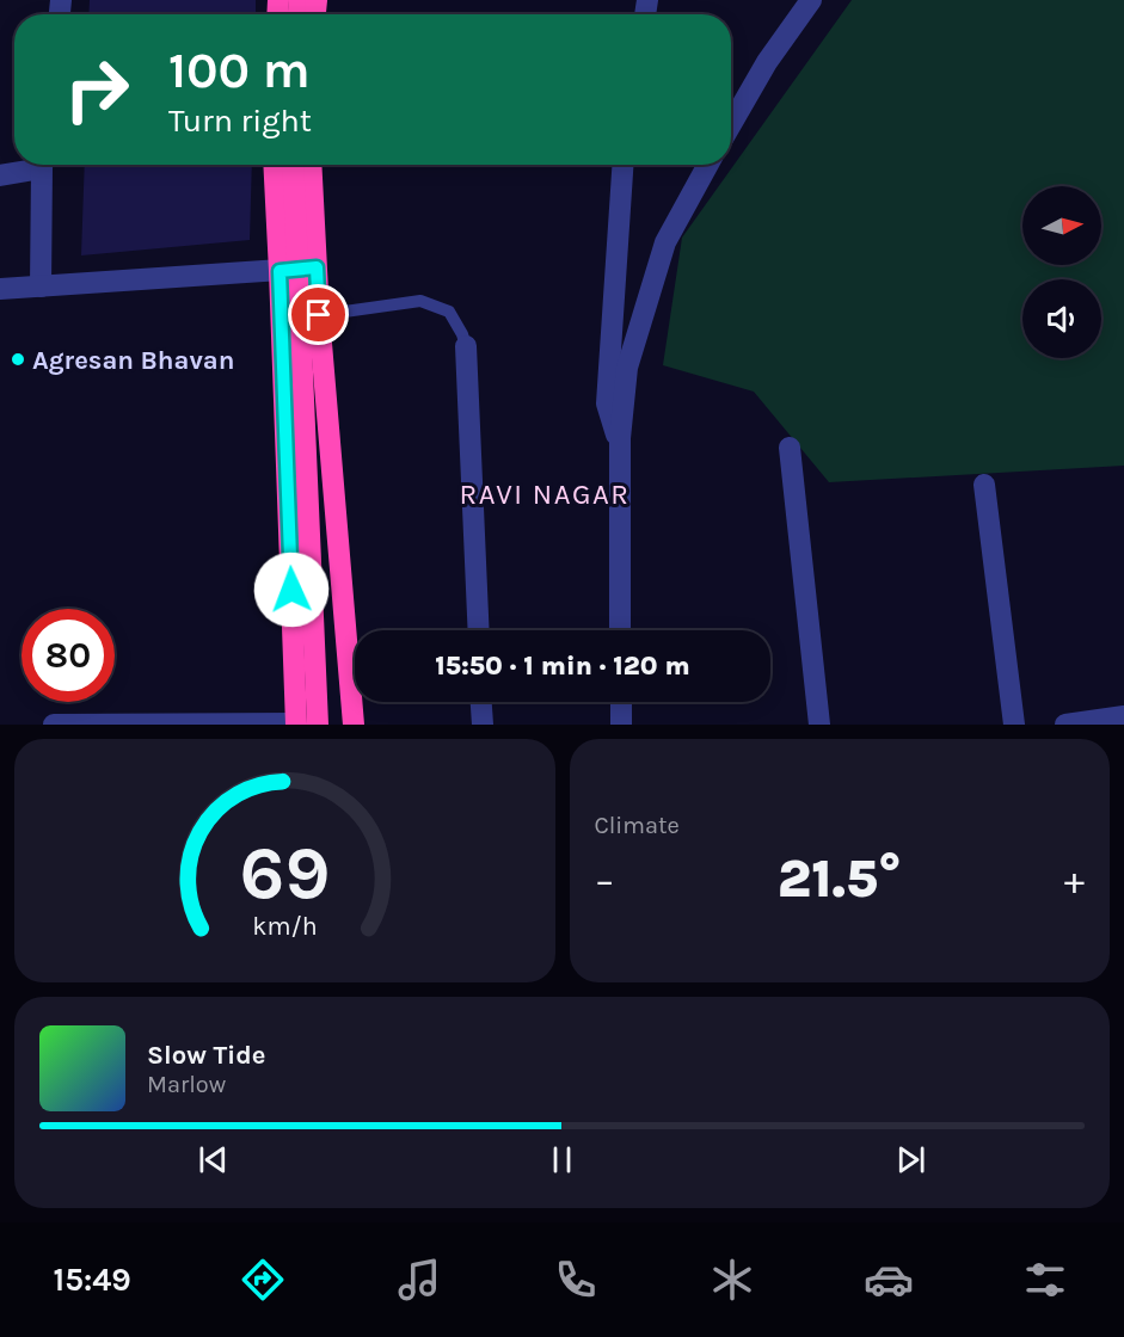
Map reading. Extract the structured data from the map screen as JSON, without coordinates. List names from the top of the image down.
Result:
{
  "districts": ["RAVI NAGAR"],
  "places": ["Agresan Bhavan"],
  "north": "right",
  "page": {
    "turn": ["100 m", "Turn right"],
    "limit": "80",
    "trip": "15:50 · 1 min · 120 m",
    "tile": "Climate",
    "heat": ["−", "21.5°", "+"],
    "song": ["Slow Tide", "Marlow"],
    "tabs": "15:49",
    "gauge": ["69", "km/h"]
  }
}
